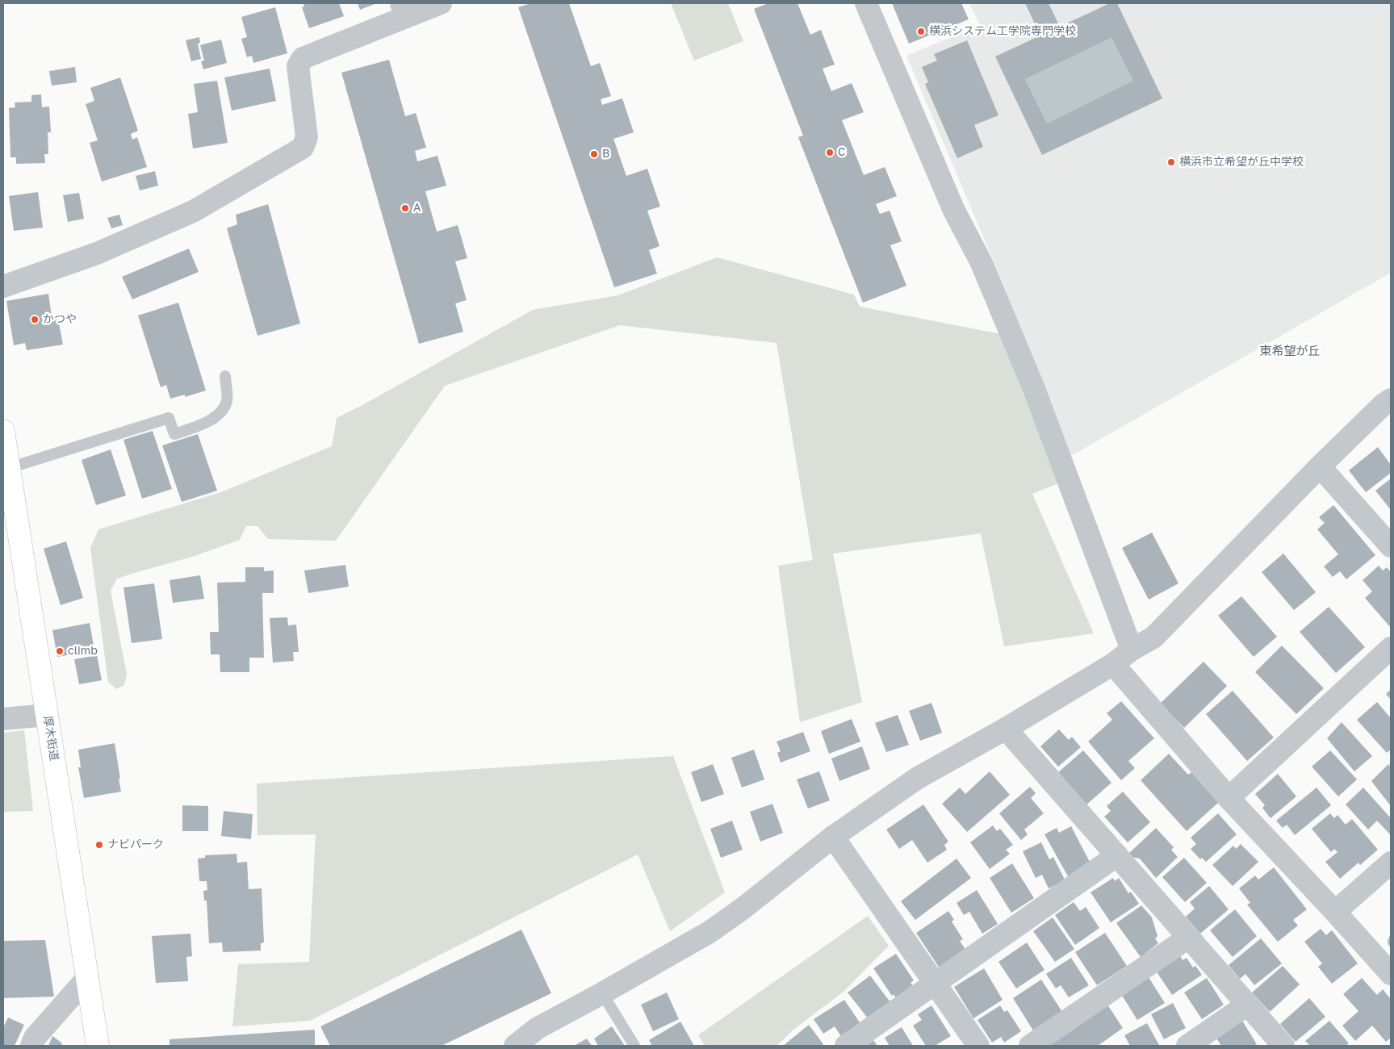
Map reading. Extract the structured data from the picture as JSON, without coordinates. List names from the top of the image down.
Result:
{
  "streets": {
    "main road": ["厚木街道"]
  },
  "districts": ["東希望が丘"],
  "places": [
    "横浜システム工学院専門学校",
    "C",
    "B",
    "横浜市立希望が丘中学校",
    "A",
    "かつや",
    "climb",
    "ナビパーク"
  ]
}
